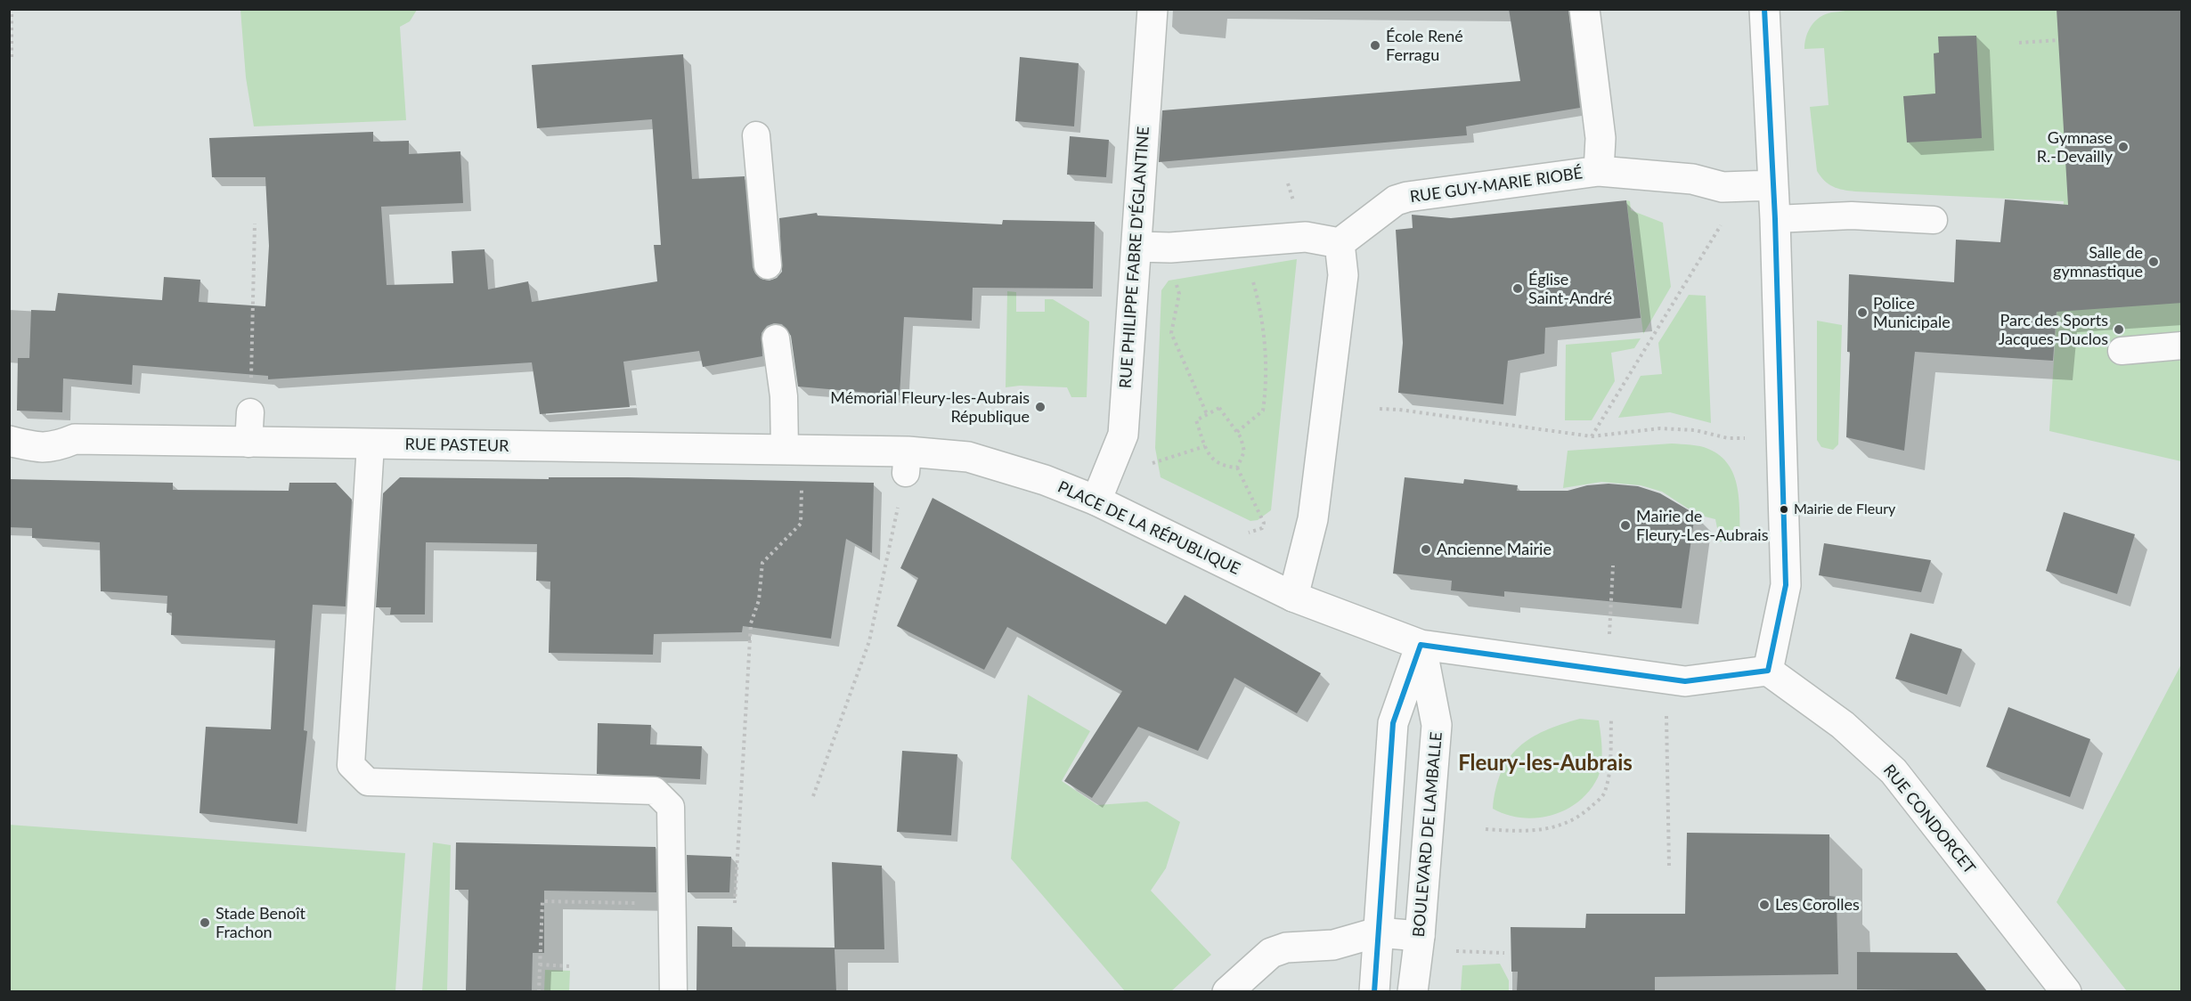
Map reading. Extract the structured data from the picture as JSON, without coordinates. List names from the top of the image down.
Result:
{
  "streets": {
    "street": [
      "RUE GUY-MARIE RIOBÉ",
      "RUE PHILIPPE FABRE D'ÉGLANTINE",
      "RUE PASTEUR",
      "PLACE DE LA RÉPUBLIQUE",
      "RUE CONDORCET",
      "BOULEVARD DE LAMBALLE"
    ]
  },
  "crossings": [
    ["RUE PHILIPPE FABRE D'ÉGLANTINE", "PLACE DE LA RÉPUBLIQUE"],
    ["RUE PASTEUR", "PLACE DE LA RÉPUBLIQUE"],
    ["PLACE DE LA RÉPUBLIQUE", "RUE CONDORCET"],
    ["PLACE DE LA RÉPUBLIQUE", "BOULEVARD DE LAMBALLE"]
  ],
  "districts": ["Fleury-les-Aubrais"],
  "places": [
    "École René Ferragu",
    "Gymnase R.-Devailly",
    "Salle de gymnastique",
    "Église Saint-André",
    "Police Municipale",
    "Parc des Sports Jacques-Duclos",
    "Mémorial Fleury-les-Aubrais République",
    "Mairie de Fleury",
    "Mairie de Fleury-Les-Aubrais",
    "Ancienne Mairie",
    "Les Corolles",
    "Stade Benoît Frachon"
  ]
}
